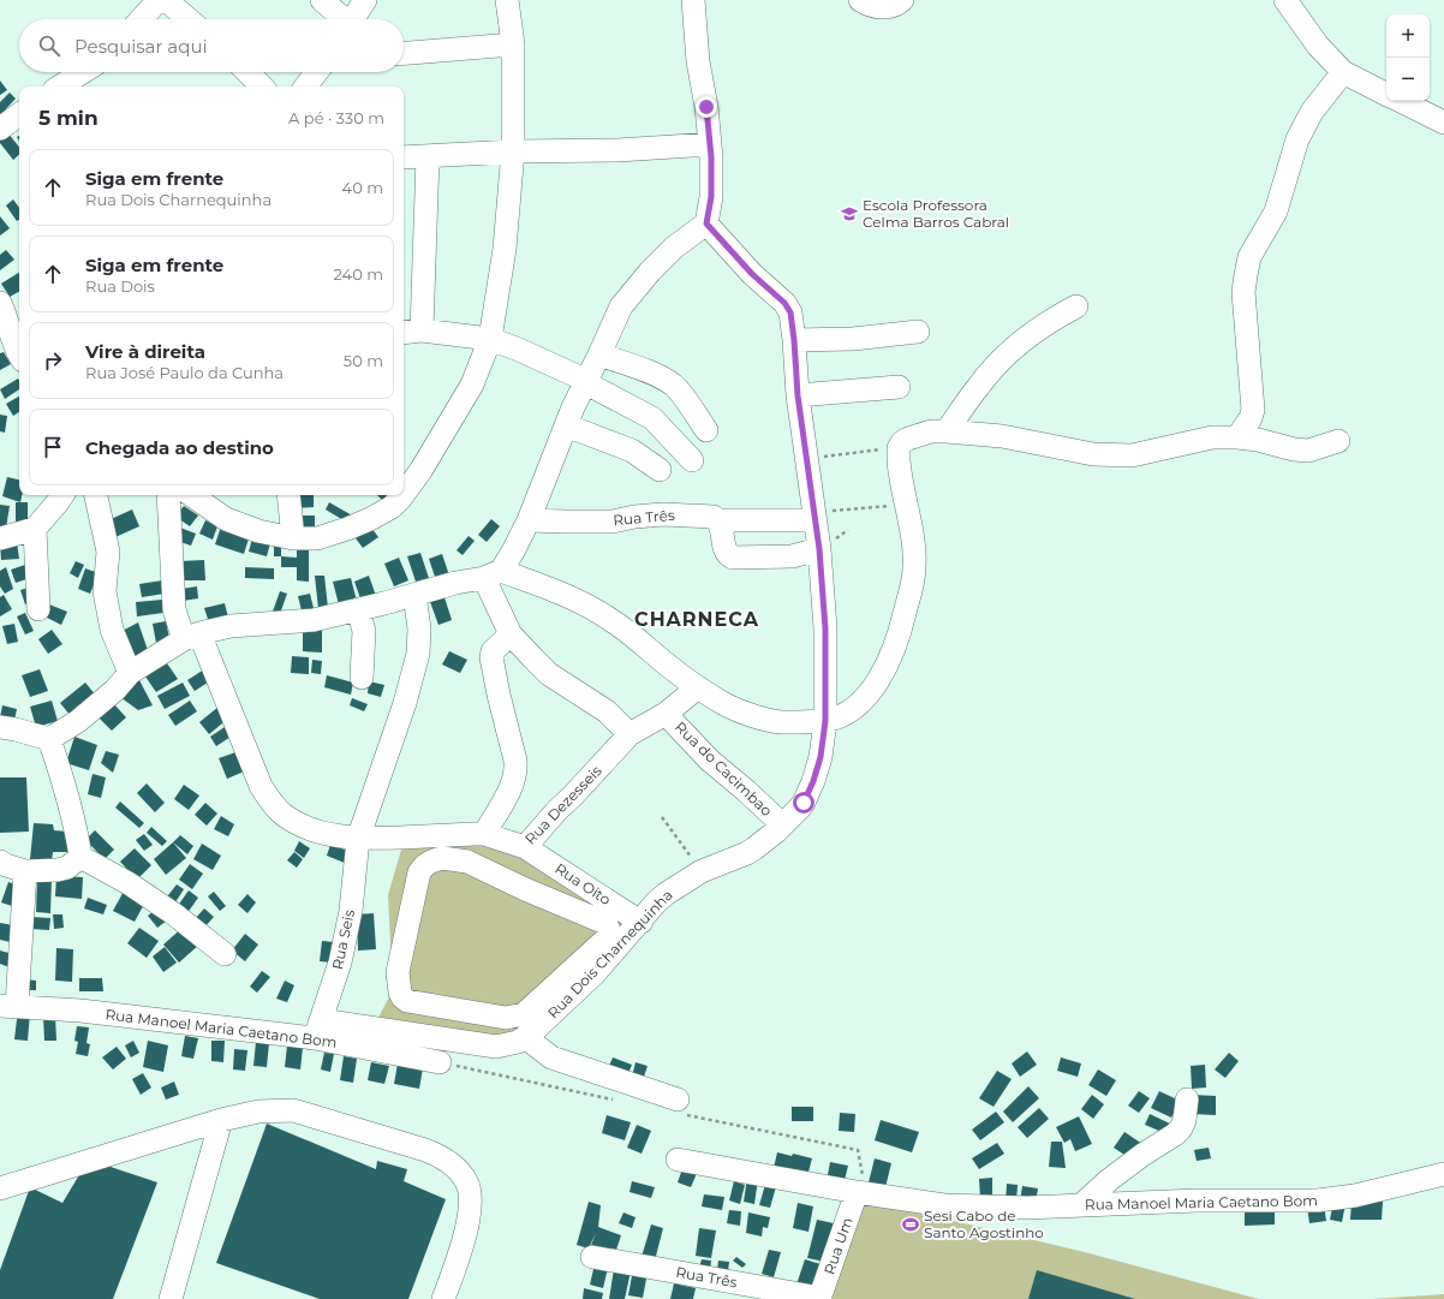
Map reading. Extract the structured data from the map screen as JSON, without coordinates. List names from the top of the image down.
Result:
{
  "streets": {
    "street": [
      "Rua Três",
      "Rua do Cacimbao",
      "Rua Dezesseis",
      "Rua Oito",
      "Rua Seis",
      "Rua Dois Charnequinha",
      "Rua Manoel Maria Caetano Bom",
      "Rua Um"
    ]
  },
  "crossings": [
    ["Rua Três", "Rua Dois Charnequinha"],
    ["Rua Três", "Rua Um"],
    ["Rua do Cacimbao", "Rua Dezesseis"],
    ["Rua do Cacimbao", "Rua Dois Charnequinha"],
    ["Rua Dezesseis", "Rua Oito"],
    ["Rua Dezesseis", "Rua Seis"],
    ["Rua Oito", "Rua Dois Charnequinha"],
    ["Rua Seis", "Rua Dois Charnequinha"],
    ["Rua Seis", "Rua Manoel Maria Caetano Bom"],
    ["Rua Dois Charnequinha", "Rua Manoel Maria Caetano Bom"],
    ["Rua Manoel Maria Caetano Bom", "Rua Um"]
  ],
  "districts": ["CHARNECA"],
  "places": {
    "school or university": ["Escola Professora Celma Barros Cabral"],
    "sports": ["Sesi Cabo de Santo Agostinho"]
  },
  "page": {
    "map_buttons": ["+", "−"],
    "search": "Pesquisar aqui",
    "heading": ["5 min", "A pé · 330 m"],
    "list": [
      ["Siga em frente", "Rua Dois Charnequinha", "40 m"],
      ["Siga em frente", "Rua Dois", "240 m"],
      ["Vire à direita", "Rua José Paulo da Cunha", "50 m"],
      "Chegada ao destino"
    ]
  }
}
